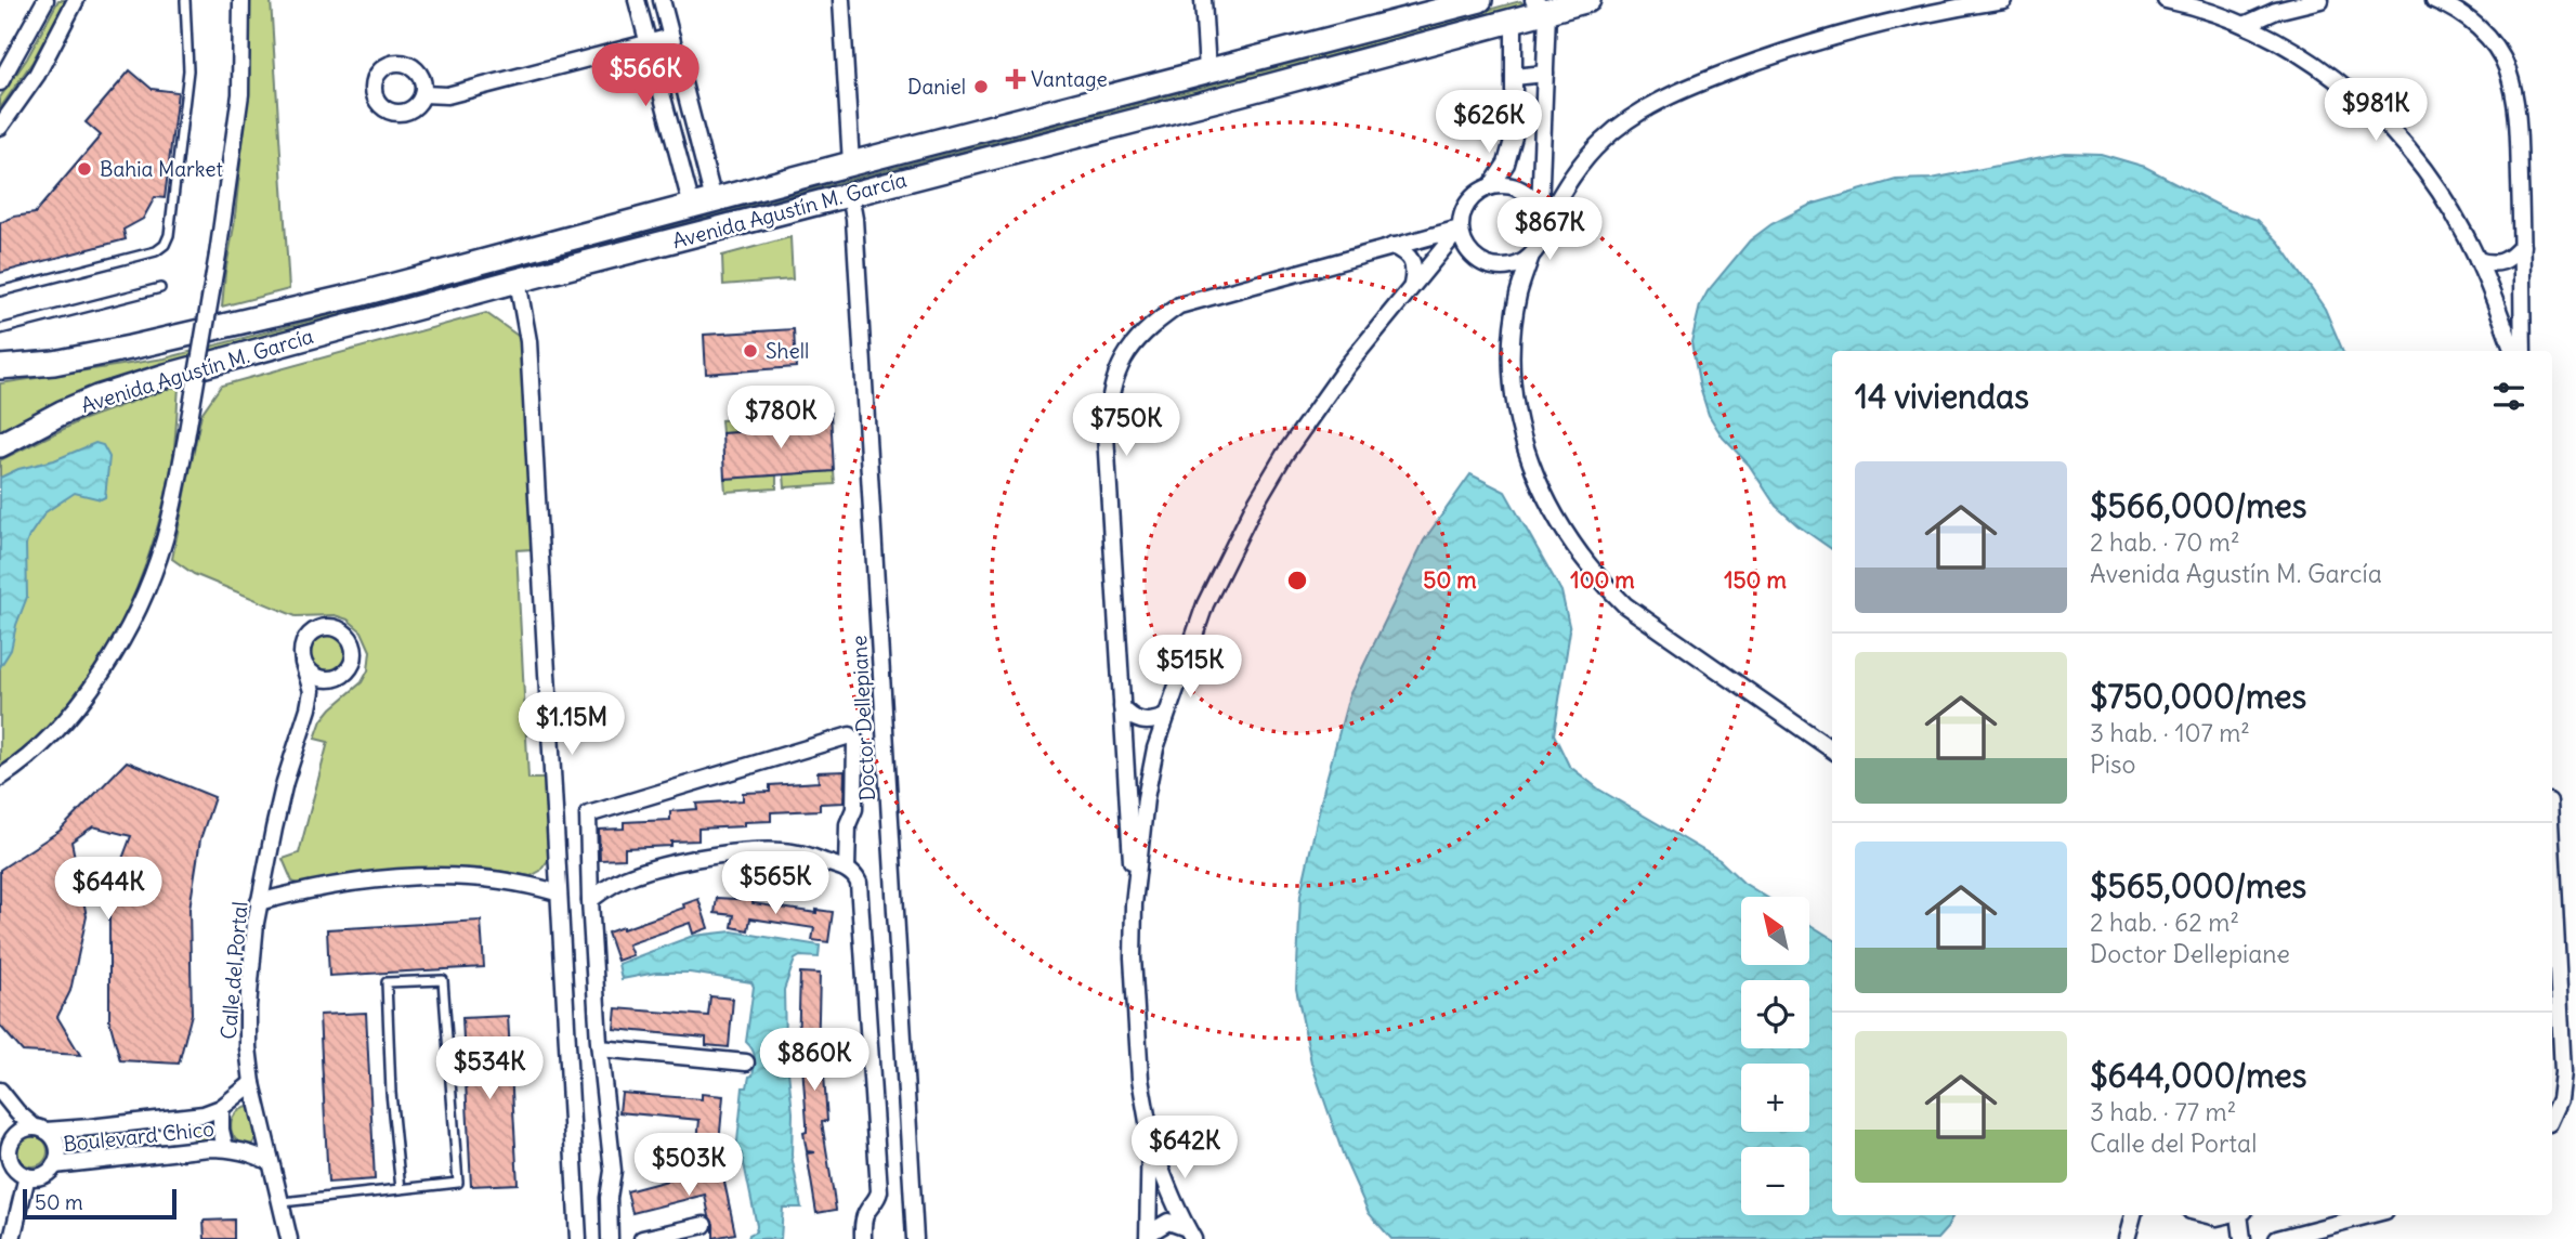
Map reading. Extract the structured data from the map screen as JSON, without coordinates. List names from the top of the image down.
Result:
{
  "streets": {
    "main road": ["Avenida Agustín M. García"],
    "street": ["Doctor Dellepiane", "Calle del Portal", "Boulevard Chico"]
  },
  "crossings": [
    ["Avenida Agustín M. García", "Doctor Dellepiane"],
    ["Calle del Portal", "Boulevard Chico"]
  ],
  "places": {
    "health": ["Vantage"],
    "other": ["Daniel", "Bahia Market", "Shell"]
  },
  "scale_bar": "50 m",
  "north": "top left",
  "page": {
    "price": [
      "$566K",
      "$981K",
      "$626K",
      "$867K",
      "$780K",
      "$750K",
      "$515K",
      "$1.15M",
      "$565K",
      "$644K",
      "$860K",
      "$534K",
      "$642K",
      "$503K"
    ],
    "heading": "14 viviendas",
    "list": [
      {
        "name": "$566,000/mes",
        "note": "2 hab. · 70 m² · Avenida Agustín M. García"
      },
      {
        "name": "$750,000/mes",
        "note": "3 hab. · 107 m² · Piso"
      },
      {
        "name": "$565,000/mes",
        "note": "2 hab. · 62 m² · Doctor Dellepiane"
      },
      {
        "name": "$644,000/mes",
        "note": "3 hab. · 77 m² · Calle del Portal"
      }
    ],
    "map_buttons": ["+", "−"],
    "scale": "50 m"
  },
  "rings": ["50 m", "100 m", "150 m"]
}
